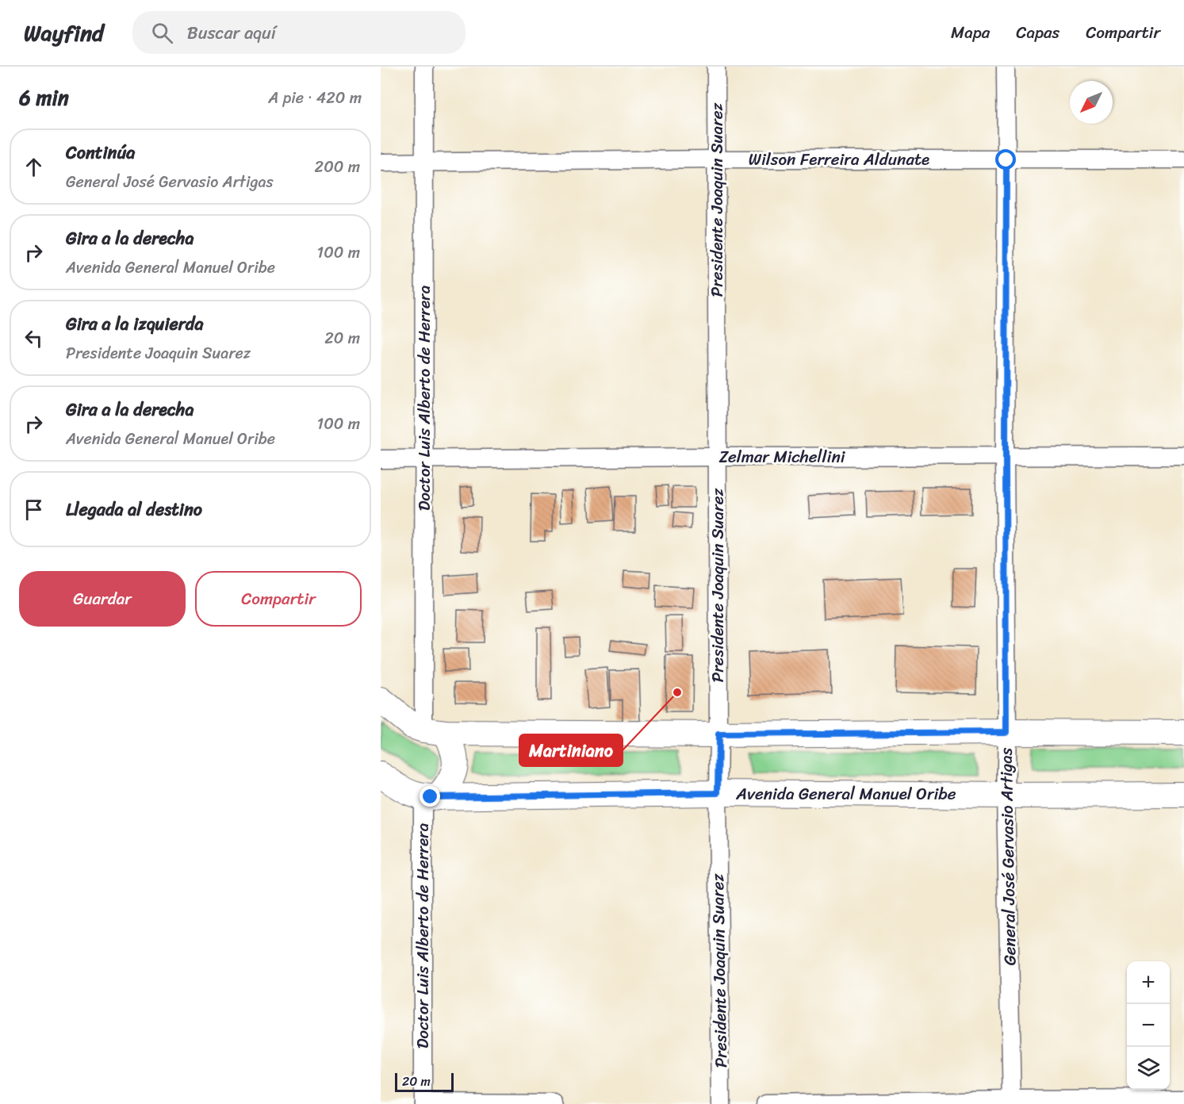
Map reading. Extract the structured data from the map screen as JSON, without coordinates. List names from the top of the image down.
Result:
{
  "streets": {
    "main road": ["Avenida General Manuel Oribe"],
    "street": [
      "Wilson Ferreira Aldunate",
      "Presidente Joaquin Suarez",
      "Doctor Luis Alberto de Herrera",
      "Zelmar Michellini",
      "General José Gervasio Artigas"
    ]
  },
  "crossings": [
    ["Wilson Ferreira Aldunate", "Presidente Joaquin Suarez"],
    ["Wilson Ferreira Aldunate", "Doctor Luis Alberto de Herrera"],
    ["Wilson Ferreira Aldunate", "General José Gervasio Artigas"],
    ["Presidente Joaquin Suarez", "Zelmar Michellini"],
    ["Presidente Joaquin Suarez", "Avenida General Manuel Oribe"],
    ["Doctor Luis Alberto de Herrera", "Zelmar Michellini"],
    ["Doctor Luis Alberto de Herrera", "Avenida General Manuel Oribe"],
    ["Zelmar Michellini", "General José Gervasio Artigas"],
    ["Avenida General Manuel Oribe", "General José Gervasio Artigas"]
  ],
  "places": ["Martiniano"],
  "scale_bar": "20 m",
  "north": "bottom left",
  "page": {
    "header": "Wayfind",
    "search": "Buscar aquí",
    "nav": ["Mapa", "Capas", "Compartir"],
    "heading": ["6 min", "A pie · 420 m"],
    "list": [
      ["Continúa", "General José Gervasio Artigas", "200 m"],
      ["Gira a la derecha", "Avenida General Manuel Oribe", "100 m"],
      ["Gira a la izquierda", "Presidente Joaquin Suarez", "20 m"],
      ["Gira a la derecha", "Avenida General Manuel Oribe", "100 m"],
      "Llegada al destino"
    ],
    "buttons": ["Guardar", "Compartir"],
    "map_buttons": ["+", "−"],
    "scale": "20 m"
  }
}
